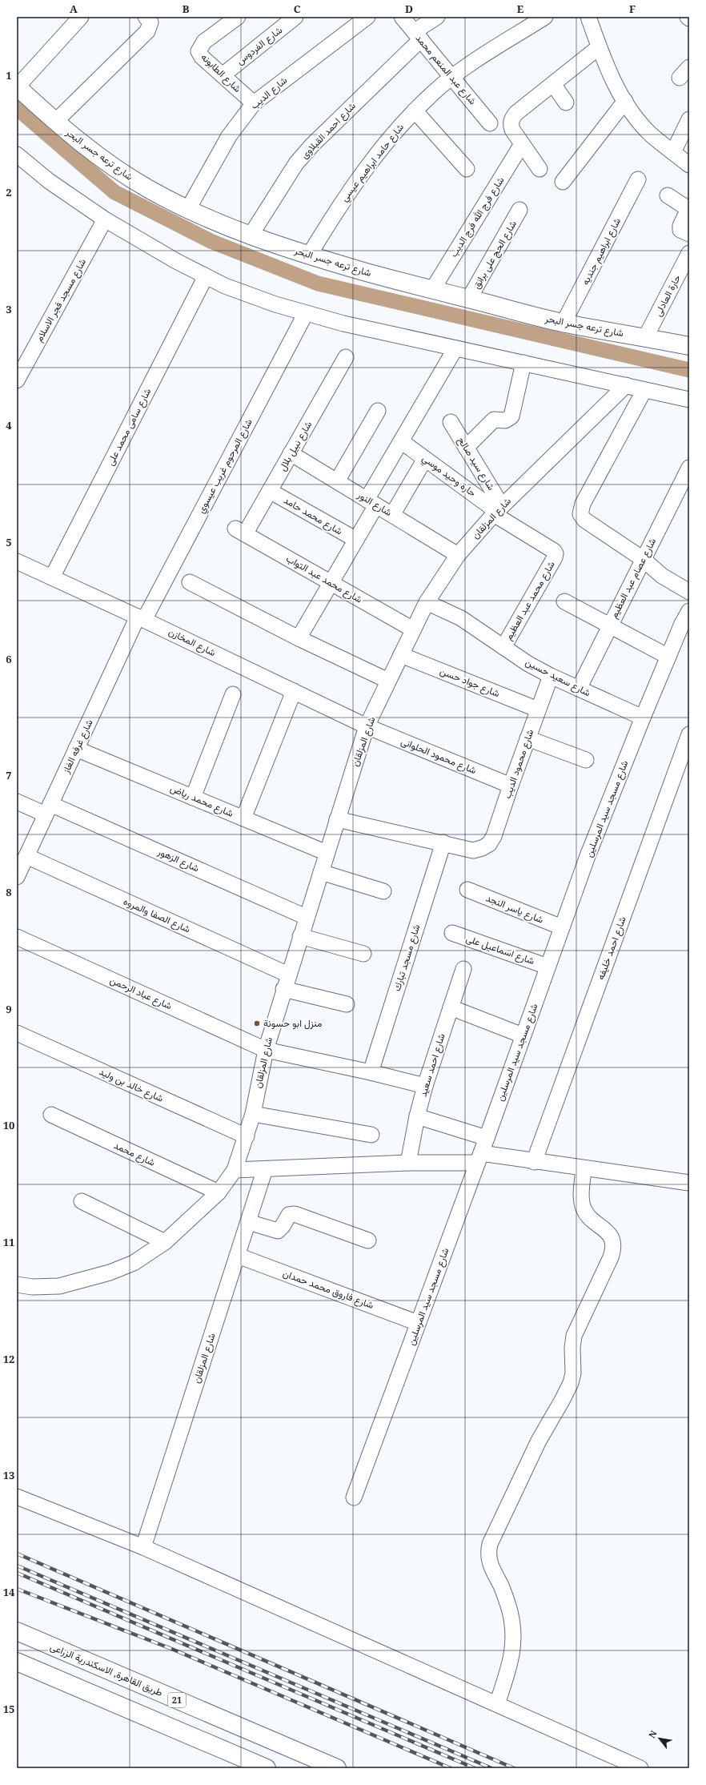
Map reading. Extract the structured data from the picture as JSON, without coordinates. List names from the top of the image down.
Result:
{
  "streets": {
    "main road": ["شارع ترعه جسر البحر", "طريق القاهرة, الاسكندرية الزراعى", "21"],
    "street": [
      "شارع الفردوس",
      "شارع عبد المنعم محمد",
      "شارع الطابونه",
      "شارع الديب",
      "شارع احمد القبلاوى",
      "شارع حامد ابراهيم عيسي",
      "شارع فرج الله فرج الديب",
      "شارع ابراهيم جنديه",
      "شارع الحج على برانق",
      "حارة العادلى",
      "شارع مسجد فجر الاسلام",
      "شارع سامى محمد على",
      "شارع نبيل بلال",
      "شارع سيد صالح",
      "شارع المرحوم غريب عيسوي",
      "حارة وحيد موسي",
      "شارع النور",
      "شارع محمد حامد",
      "شارع المزلقان",
      "شارع عصام عبد العظيم",
      "شارع محمد عبد التواب",
      "شارع محمد عبد العظيم",
      "شارع المخازن",
      "شارع سعيد حسين",
      "شارع جواد حسن",
      "شارع غرفه الغاز",
      "شارع محمود الحلوانى",
      "شارع محمود الديب",
      "شارع محمد رياض",
      "شارع مسجد سيد المرسلين",
      "شارع الزهور",
      "شارع ياسر النجد",
      "شارع الصفا والمروه",
      "شارع احمد خليفه",
      "شارع اسماعيل على",
      "شارع مسجد تبارك",
      "شارع عباد الرحمن",
      "شارع احمد سعيد",
      "شارع خالد بن وليد",
      "شارع محمد",
      "شارع فاروق محمد حمدان"
    ]
  },
  "crossings": [
    ["شارع الفردوس", "شارع الطابونه"],
    ["شارع عبد المنعم محمد", "شارع احمد القبلاوى"],
    ["شارع عبد المنعم محمد", "شارع حامد ابراهيم عيسي"],
    ["شارع الطابونه", "شارع الديب"],
    ["شارع الديب", "شارع ترعه جسر البحر"],
    ["شارع احمد القبلاوى", "شارع ترعه جسر البحر"],
    ["شارع ترعه جسر البحر", "شارع حامد ابراهيم عيسي"],
    ["شارع ترعه جسر البحر", "شارع فرج الله فرج الديب"],
    ["شارع ترعه جسر البحر", "شارع ابراهيم جنديه"],
    ["شارع ترعه جسر البحر", "شارع الحج على برانق"],
    ["شارع ترعه جسر البحر", "حارة العادلى"],
    ["شارع سامى محمد على", "شارع المخازن"],
    ["شارع نبيل بلال", "شارع النور"],
    ["شارع نبيل بلال", "شارع محمد حامد"],
    ["شارع نبيل بلال", "شارع محمد عبد التواب"],
    ["شارع سيد صالح", "حارة وحيد موسي"],
    ["شارع سيد صالح", "شارع المزلقان"],
    ["شارع المرحوم غريب عيسوي", "شارع المخازن"],
    ["شارع المرحوم غريب عيسوي", "شارع غرفه الغاز"],
    ["حارة وحيد موسي", "شارع المزلقان"],
    ["حارة وحيد موسي", "شارع محمد عبد العظيم"],
    ["شارع النور", "شارع المزلقان"],
    ["شارع المزلقان", "شارع محمد عبد التواب"],
    ["شارع المزلقان", "شارع المخازن"],
    ["شارع المزلقان", "شارع سعيد حسين"],
    ["شارع المزلقان", "شارع جواد حسن"],
    ["شارع المزلقان", "شارع محمود الحلوانى"],
    ["شارع المزلقان", "شارع محمد رياض"],
    ["شارع المزلقان", "شارع الزهور"],
    ["شارع المزلقان", "شارع الصفا والمروه"],
    ["شارع المزلقان", "شارع عباد الرحمن"],
    ["شارع المزلقان", "شارع خالد بن وليد"],
    ["شارع المزلقان", "شارع محمد"],
    ["شارع المزلقان", "شارع فاروق محمد حمدان"],
    ["شارع عصام عبد العظيم", "شارع سعيد حسين"],
    ["شارع محمد عبد العظيم", "شارع سعيد حسين"],
    ["شارع المخازن", "شارع غرفه الغاز"],
    ["شارع المخازن", "شارع محمود الحلوانى"],
    ["شارع سعيد حسين", "شارع محمود الديب"],
    ["شارع سعيد حسين", "شارع مسجد سيد المرسلين"],
    ["شارع جواد حسن", "شارع محمود الديب"],
    ["شارع غرفه الغاز", "شارع محمد رياض"],
    ["شارع غرفه الغاز", "شارع الزهور"],
    ["شارع غرفه الغاز", "شارع الصفا والمروه"],
    ["شارع محمود الحلوانى", "شارع محمود الديب"],
    ["شارع محمود الديب", "شارع مسجد تبارك"],
    ["شارع مسجد سيد المرسلين", "شارع ياسر النجد"],
    ["شارع مسجد سيد المرسلين", "شارع اسماعيل على"],
    ["شارع مسجد سيد المرسلين", "شارع فاروق محمد حمدان"],
    ["شارع مسجد تبارك", "شارع عباد الرحمن"],
    ["شارع عباد الرحمن", "شارع احمد سعيد"]
  ],
  "places": ["منزل ابو حسونة"],
  "north": "top left",
  "grid": {
    "columns": [
      "A",
      "B",
      "C",
      "D",
      "E",
      "F"
    ],
    "rows": [
      "1",
      "2",
      "3",
      "4",
      "5",
      "6",
      "7",
      "8",
      "9",
      "10",
      "11",
      "12",
      "13",
      "14",
      "15"
    ]
  }
}
